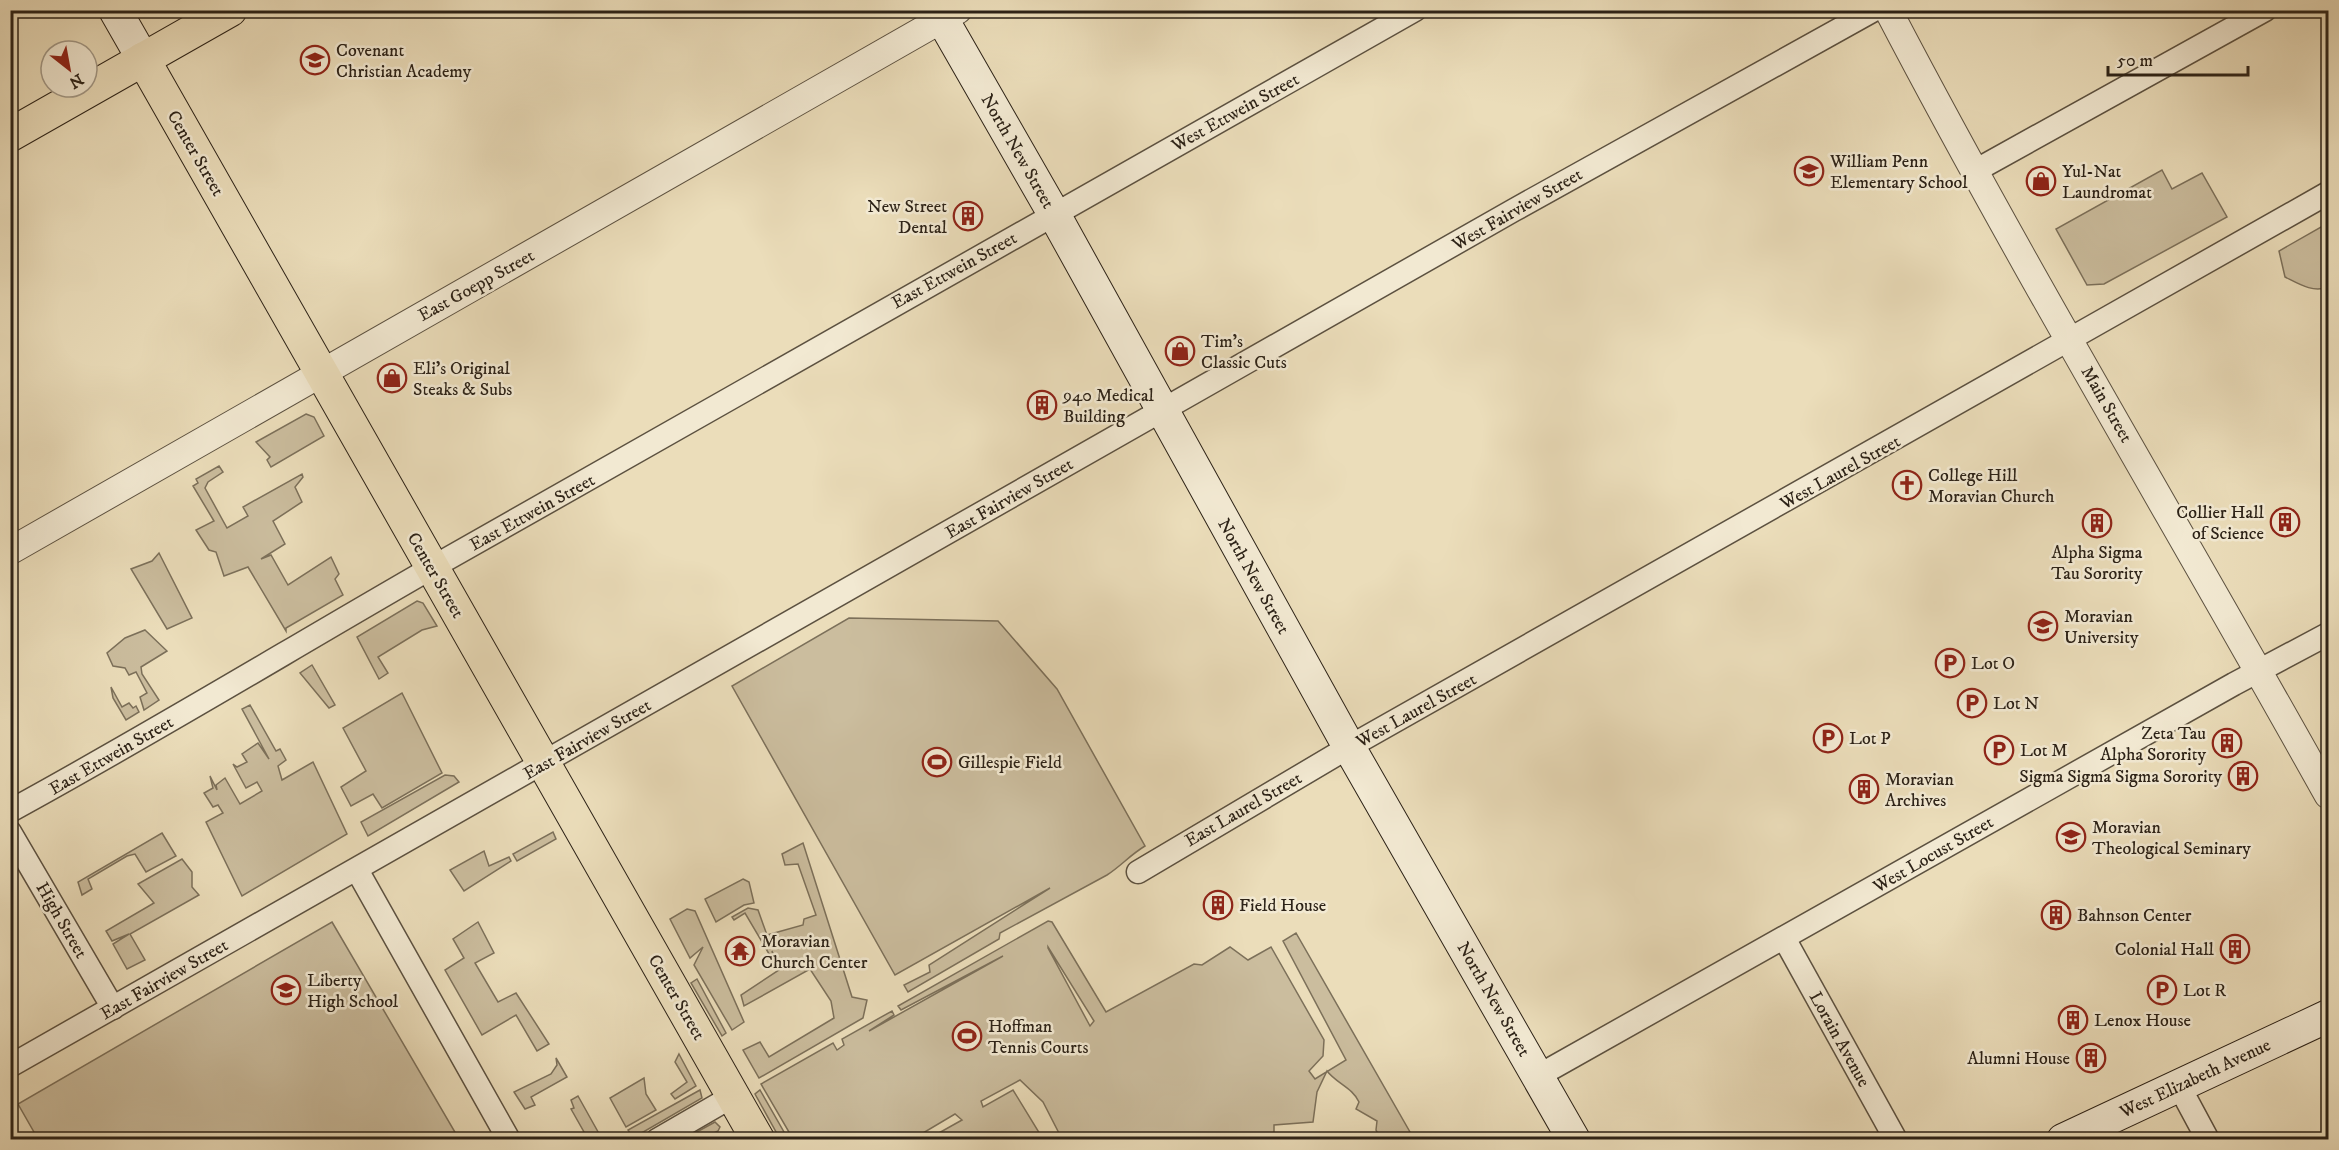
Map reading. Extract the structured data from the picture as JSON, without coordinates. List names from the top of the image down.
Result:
{
  "streets": {
    "main road": ["North New Street", "Center Street", "West Elizabeth Avenue"],
    "street": [
      "West Ettwein Street",
      "West Fairview Street",
      "East Ettwein Street",
      "East Goepp Street",
      "Main Street",
      "West Laurel Street",
      "East Fairview Street",
      "East Laurel Street",
      "West Locust Street",
      "High Street",
      "Lorain Avenue"
    ]
  },
  "crossings": [
    ["West Ettwein Street", "North New Street"],
    ["West Ettwein Street", "East Ettwein Street"],
    ["North New Street", "West Fairview Street"],
    ["North New Street", "East Ettwein Street"],
    ["North New Street", "East Goepp Street"],
    ["North New Street", "West Laurel Street"],
    ["North New Street", "East Fairview Street"],
    ["North New Street", "East Laurel Street"],
    ["North New Street", "West Locust Street"],
    ["Center Street", "East Ettwein Street"],
    ["Center Street", "East Goepp Street"],
    ["Center Street", "East Fairview Street"],
    ["West Fairview Street", "East Fairview Street"],
    ["Main Street", "West Laurel Street"],
    ["Main Street", "West Locust Street"],
    ["West Laurel Street", "East Laurel Street"],
    ["East Fairview Street", "High Street"],
    ["West Locust Street", "Lorain Avenue"]
  ],
  "places": {
    "school or university": [
      "Covenant Christian Academy",
      "William Penn Elementary School",
      "Moravian University",
      "Moravian Theological Seminary",
      "Liberty High School"
    ],
    "shop": ["Yul-Nat Laundromat", "Tim's Classic Cuts", "Eli's Original Steaks & Subs"],
    "building": [
      "New Street Dental",
      "940 Medical Building",
      "Collier Hall of Science",
      "Alpha Sigma Tau Sorority",
      "Zeta Tau Alpha Sorority",
      "Sigma Sigma Sigma Sorority",
      "Moravian Archives",
      "Field House",
      "Bahnson Center",
      "Colonial Hall",
      "Lenox House",
      "Alumni House"
    ],
    "church": ["College Hill Moravian Church"],
    "parking": [
      "Lot O",
      "Lot N",
      "Lot P",
      "Lot M",
      "Lot R"
    ],
    "sports": ["Gillespie Field", "Hoffman Tennis Courts"],
    "temple": ["Moravian Church Center"]
  },
  "scale_bar": "50 m",
  "north": "bottom right"
}
